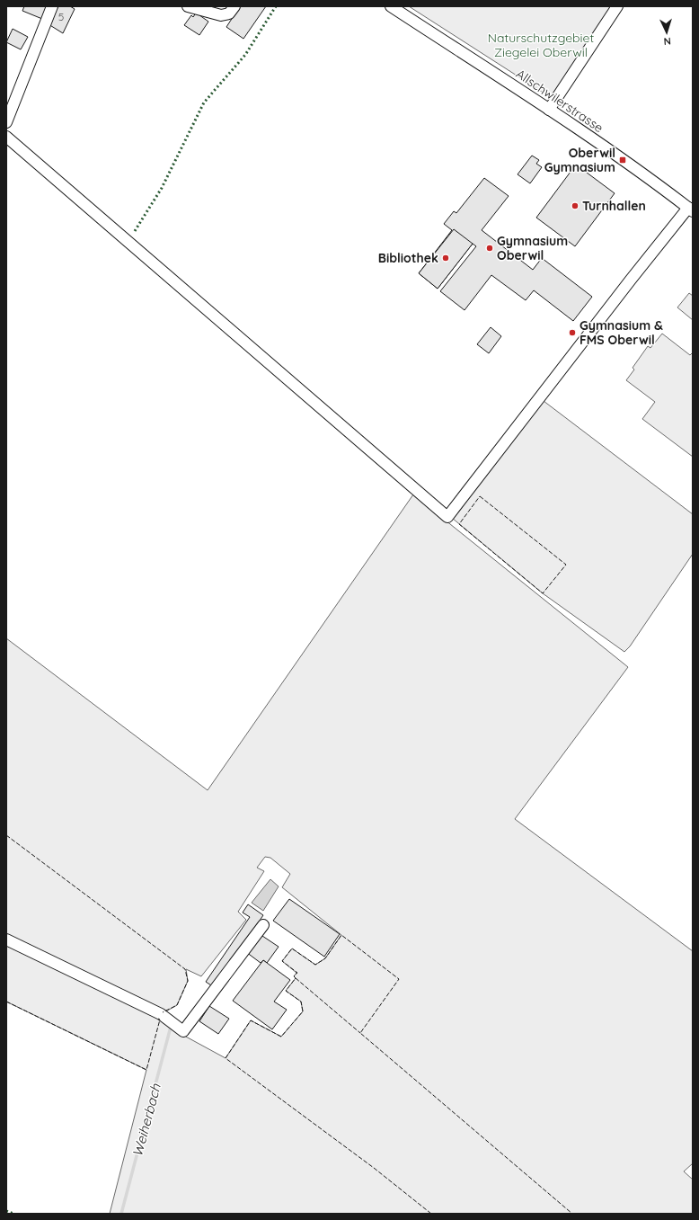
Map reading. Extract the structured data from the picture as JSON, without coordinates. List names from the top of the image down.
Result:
{
  "streets": {
    "street": ["Allschwilerstrasse"]
  },
  "water": ["Weiherbach"],
  "parks": ["Naturschutzgebiet Ziegelei Oberwil"],
  "places": {
    "transit": ["Oberwil Gymnasium"],
    "other": [
      "Turnhallen",
      "Gymnasium Oberwil",
      "Bibliothek",
      "Gymnasium & FMS Oberwil"
    ]
  },
  "house_numbers": ["5"],
  "north": "bottom"
}
